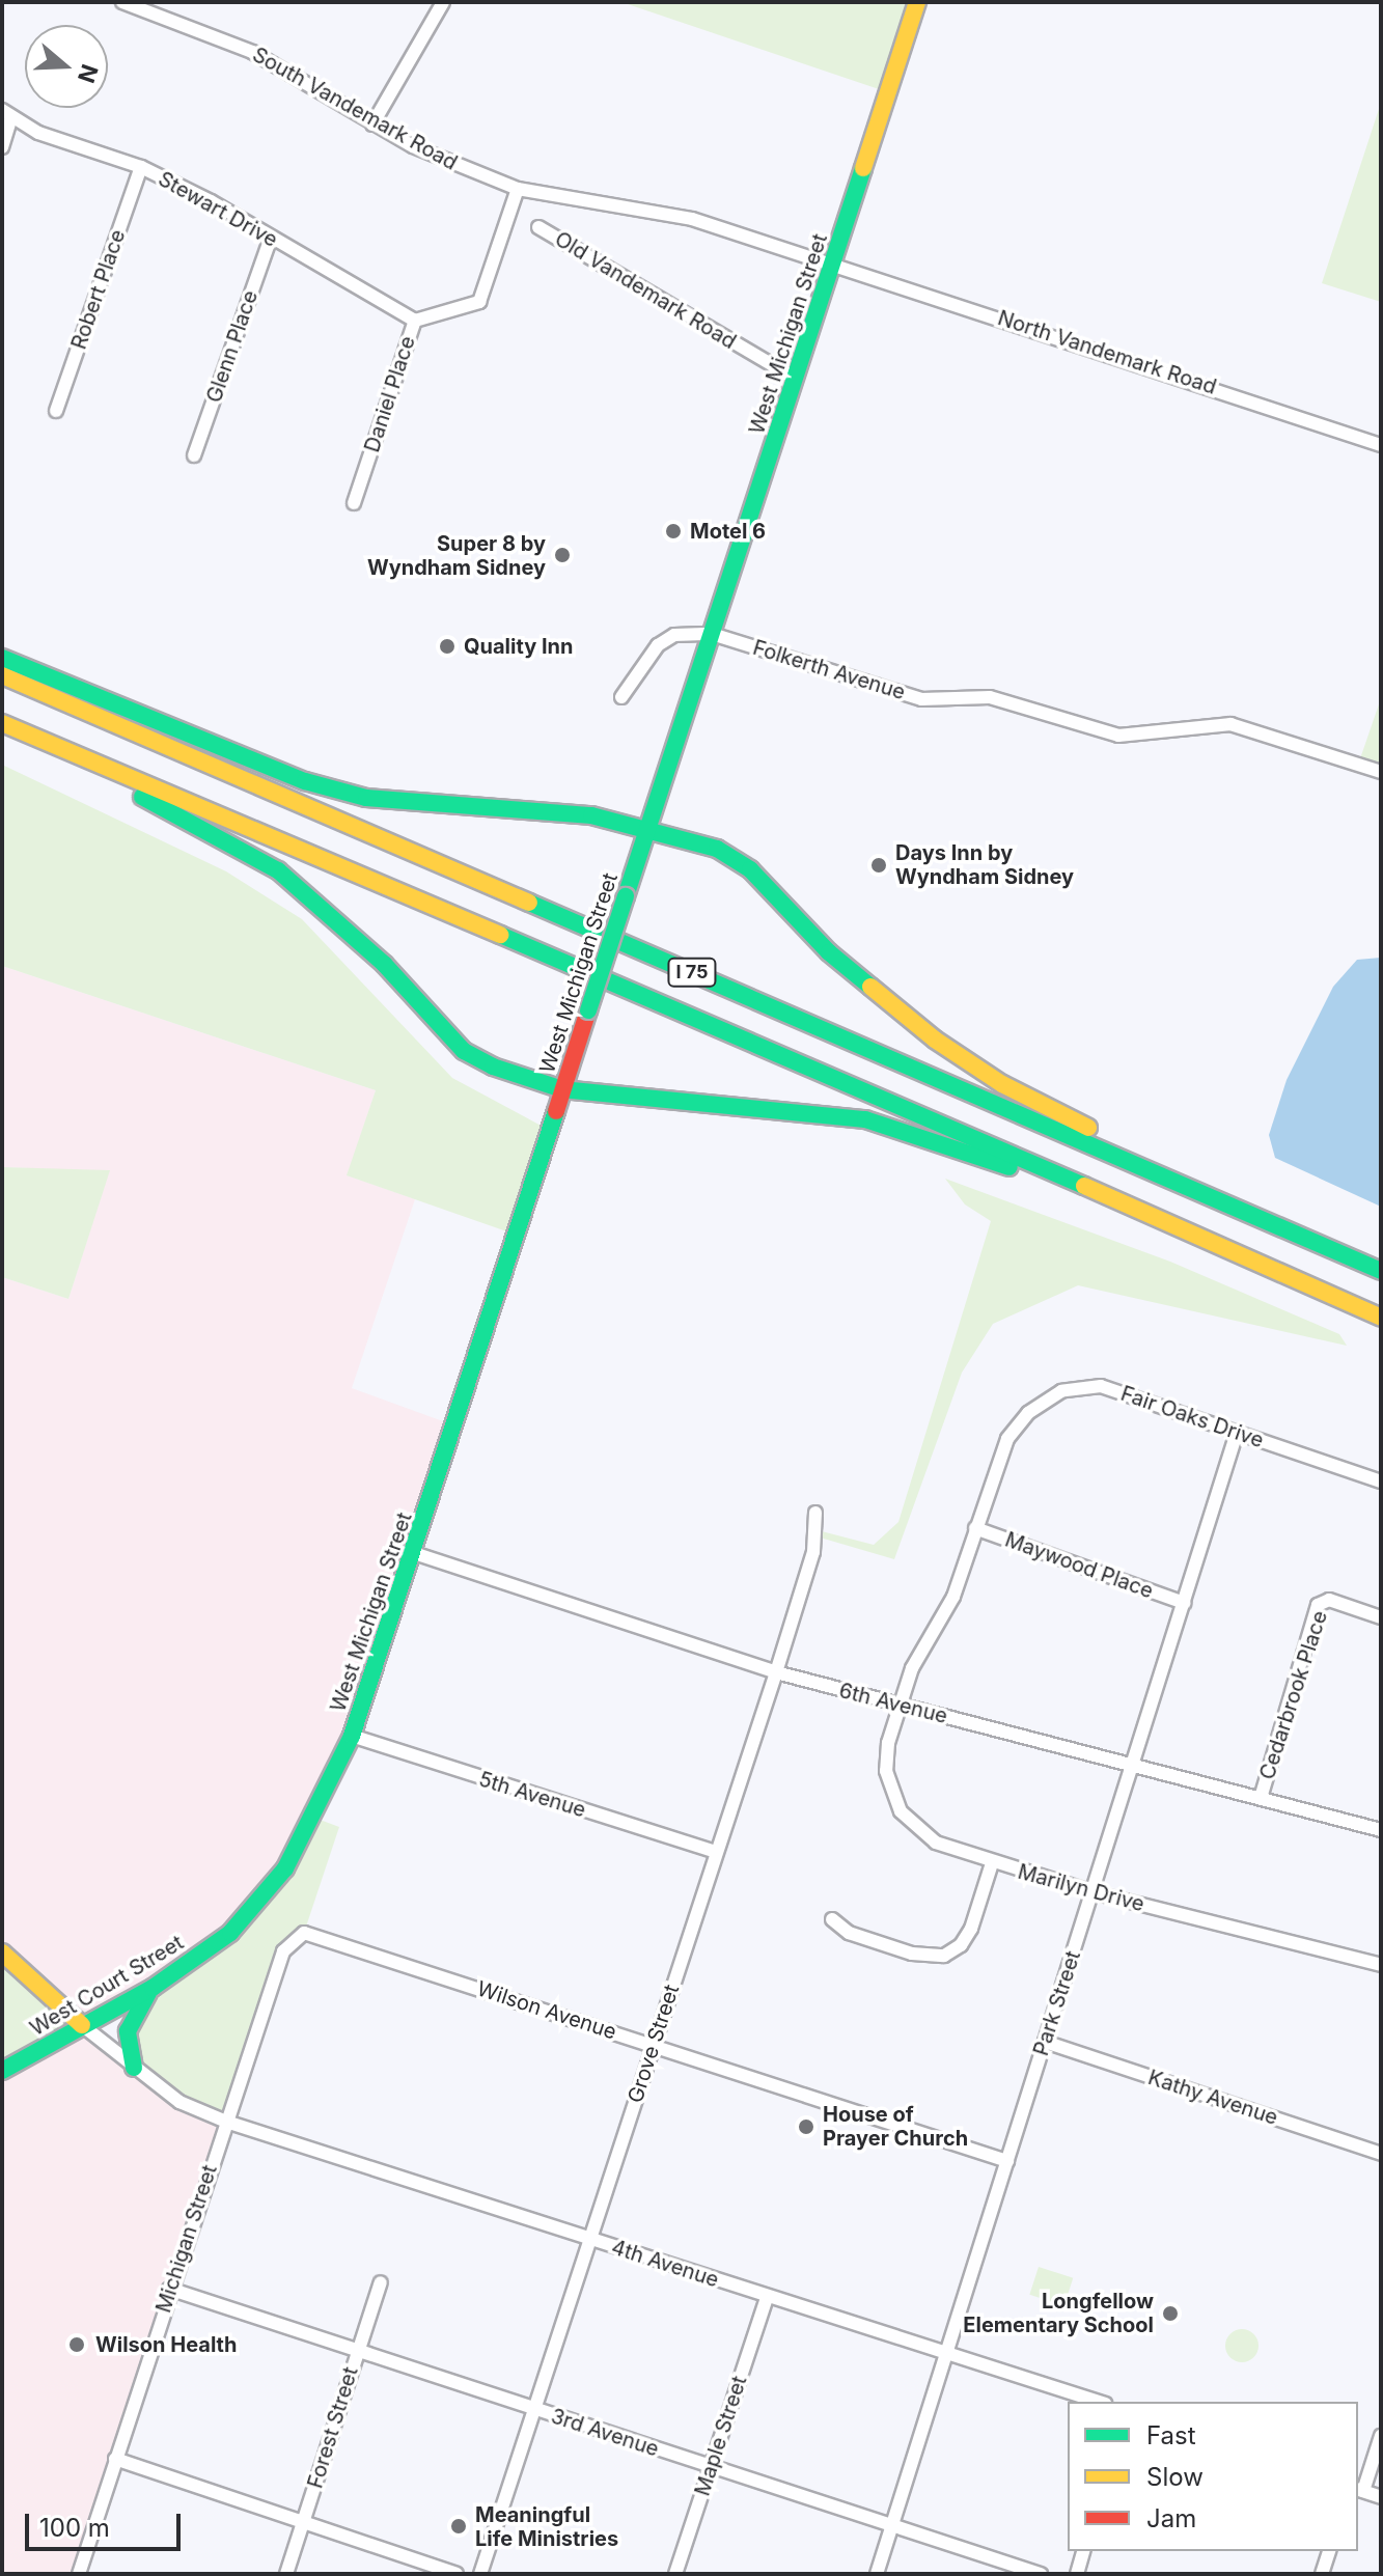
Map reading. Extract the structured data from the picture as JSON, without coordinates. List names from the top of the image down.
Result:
{
  "streets": {
    "main road": ["West Michigan Street", "I 75", "West Court Street"],
    "street": [
      "South Vandemark Road",
      "Stewart Drive",
      "Robert Place",
      "Old Vandemark Road",
      "Glenn Place",
      "North Vandemark Road",
      "Daniel Place",
      "Folkerth Avenue",
      "Fair Oaks Drive",
      "Maywood Place",
      "Cedarbrook Place",
      "6th Avenue",
      "5th Avenue",
      "Marilyn Drive",
      "Park Street",
      "Wilson Avenue",
      "Grove Street",
      "Kathy Avenue",
      "Michigan Street",
      "4th Avenue",
      "Forest Street",
      "3rd Avenue",
      "Maple Street"
    ]
  },
  "crossings": [
    ["South Vandemark Road", "West Michigan Street"],
    ["South Vandemark Road", "North Vandemark Road"],
    ["South Vandemark Road", "Daniel Place"],
    ["Stewart Drive", "Robert Place"],
    ["Stewart Drive", "Glenn Place"],
    ["Stewart Drive", "Daniel Place"],
    ["Old Vandemark Road", "West Michigan Street"],
    ["West Michigan Street", "North Vandemark Road"],
    ["West Michigan Street", "Folkerth Avenue"],
    ["West Michigan Street", "6th Avenue"],
    ["West Michigan Street", "5th Avenue"],
    ["West Michigan Street", "West Court Street"],
    ["Fair Oaks Drive", "Maywood Place"],
    ["Fair Oaks Drive", "6th Avenue"],
    ["Fair Oaks Drive", "Marilyn Drive"],
    ["Fair Oaks Drive", "Park Street"],
    ["Maywood Place", "Park Street"],
    ["Cedarbrook Place", "6th Avenue"],
    ["6th Avenue", "Marilyn Drive"],
    ["6th Avenue", "Park Street"],
    ["6th Avenue", "Grove Street"],
    ["5th Avenue", "Grove Street"],
    ["Marilyn Drive", "Park Street"],
    ["West Court Street", "4th Avenue"],
    ["Park Street", "Wilson Avenue"],
    ["Park Street", "Kathy Avenue"],
    ["Park Street", "4th Avenue"],
    ["Park Street", "3rd Avenue"],
    ["Wilson Avenue", "Grove Street"],
    ["Wilson Avenue", "Michigan Street"],
    ["Grove Street", "4th Avenue"],
    ["Grove Street", "3rd Avenue"],
    ["Michigan Street", "4th Avenue"],
    ["Michigan Street", "3rd Avenue"],
    ["4th Avenue", "Maple Street"],
    ["Forest Street", "3rd Avenue"],
    ["3rd Avenue", "Maple Street"]
  ],
  "places": [
    "Motel 6",
    "Super 8 by Wyndham Sidney",
    "Quality Inn",
    "Days Inn by Wyndham Sidney",
    "House of Prayer Church",
    "Longfellow Elementary School",
    "Wilson Health",
    "Meaningful Life Ministries"
  ],
  "legend": ["Fast", "Slow", "Jam"],
  "scale_bar": "100 m",
  "north": "right"
}
